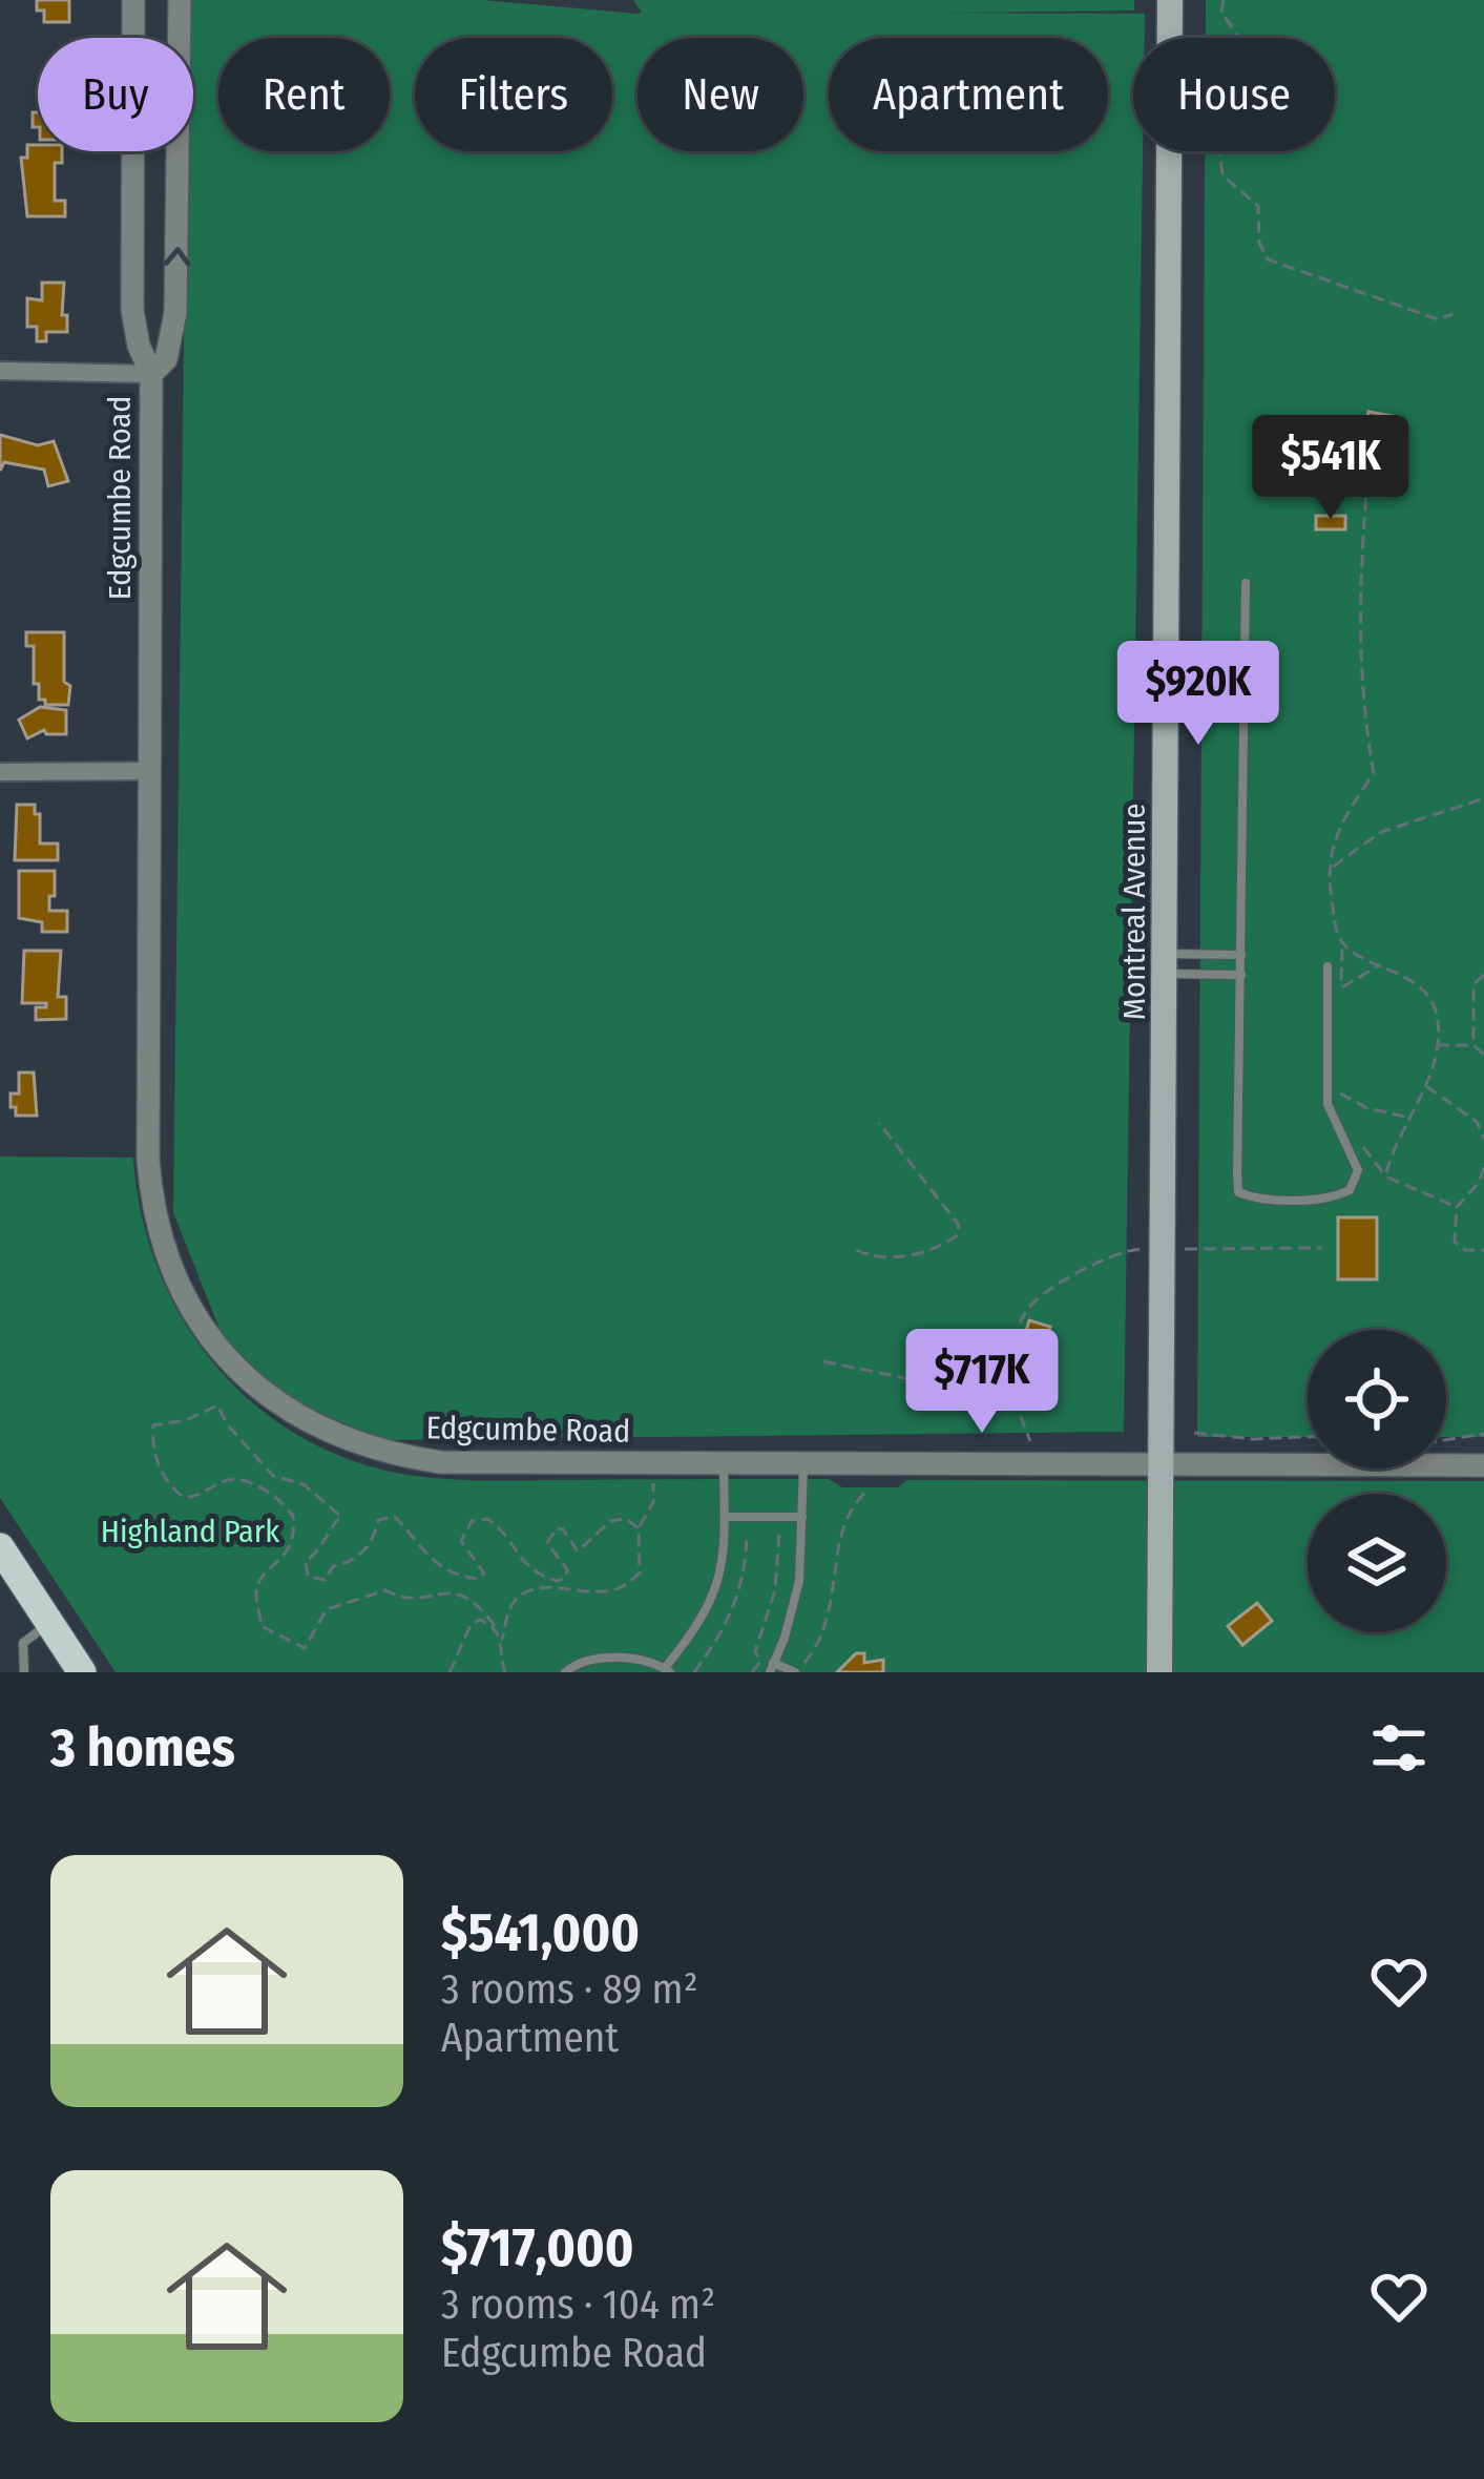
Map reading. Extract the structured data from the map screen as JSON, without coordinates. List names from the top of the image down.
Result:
{
  "streets": {
    "main road": ["Montreal Avenue"],
    "street": ["Edgcumbe Road"]
  },
  "crossings": [
    ["Edgcumbe Road", "Montreal Avenue"]
  ],
  "parks": ["Highland Park"],
  "page": {
    "chip": [
      "Buy",
      "Rent",
      "Filters",
      "New",
      "Apartment",
      "House"
    ],
    "price": ["$541K", "$920K", "$717K"],
    "heading": "3 homes",
    "list": [
      {
        "name": "$541,000",
        "note": "3 rooms · 89 m² · Apartment"
      },
      {
        "name": "$717,000",
        "note": "3 rooms · 104 m² · Edgcumbe Road"
      }
    ]
  }
}
